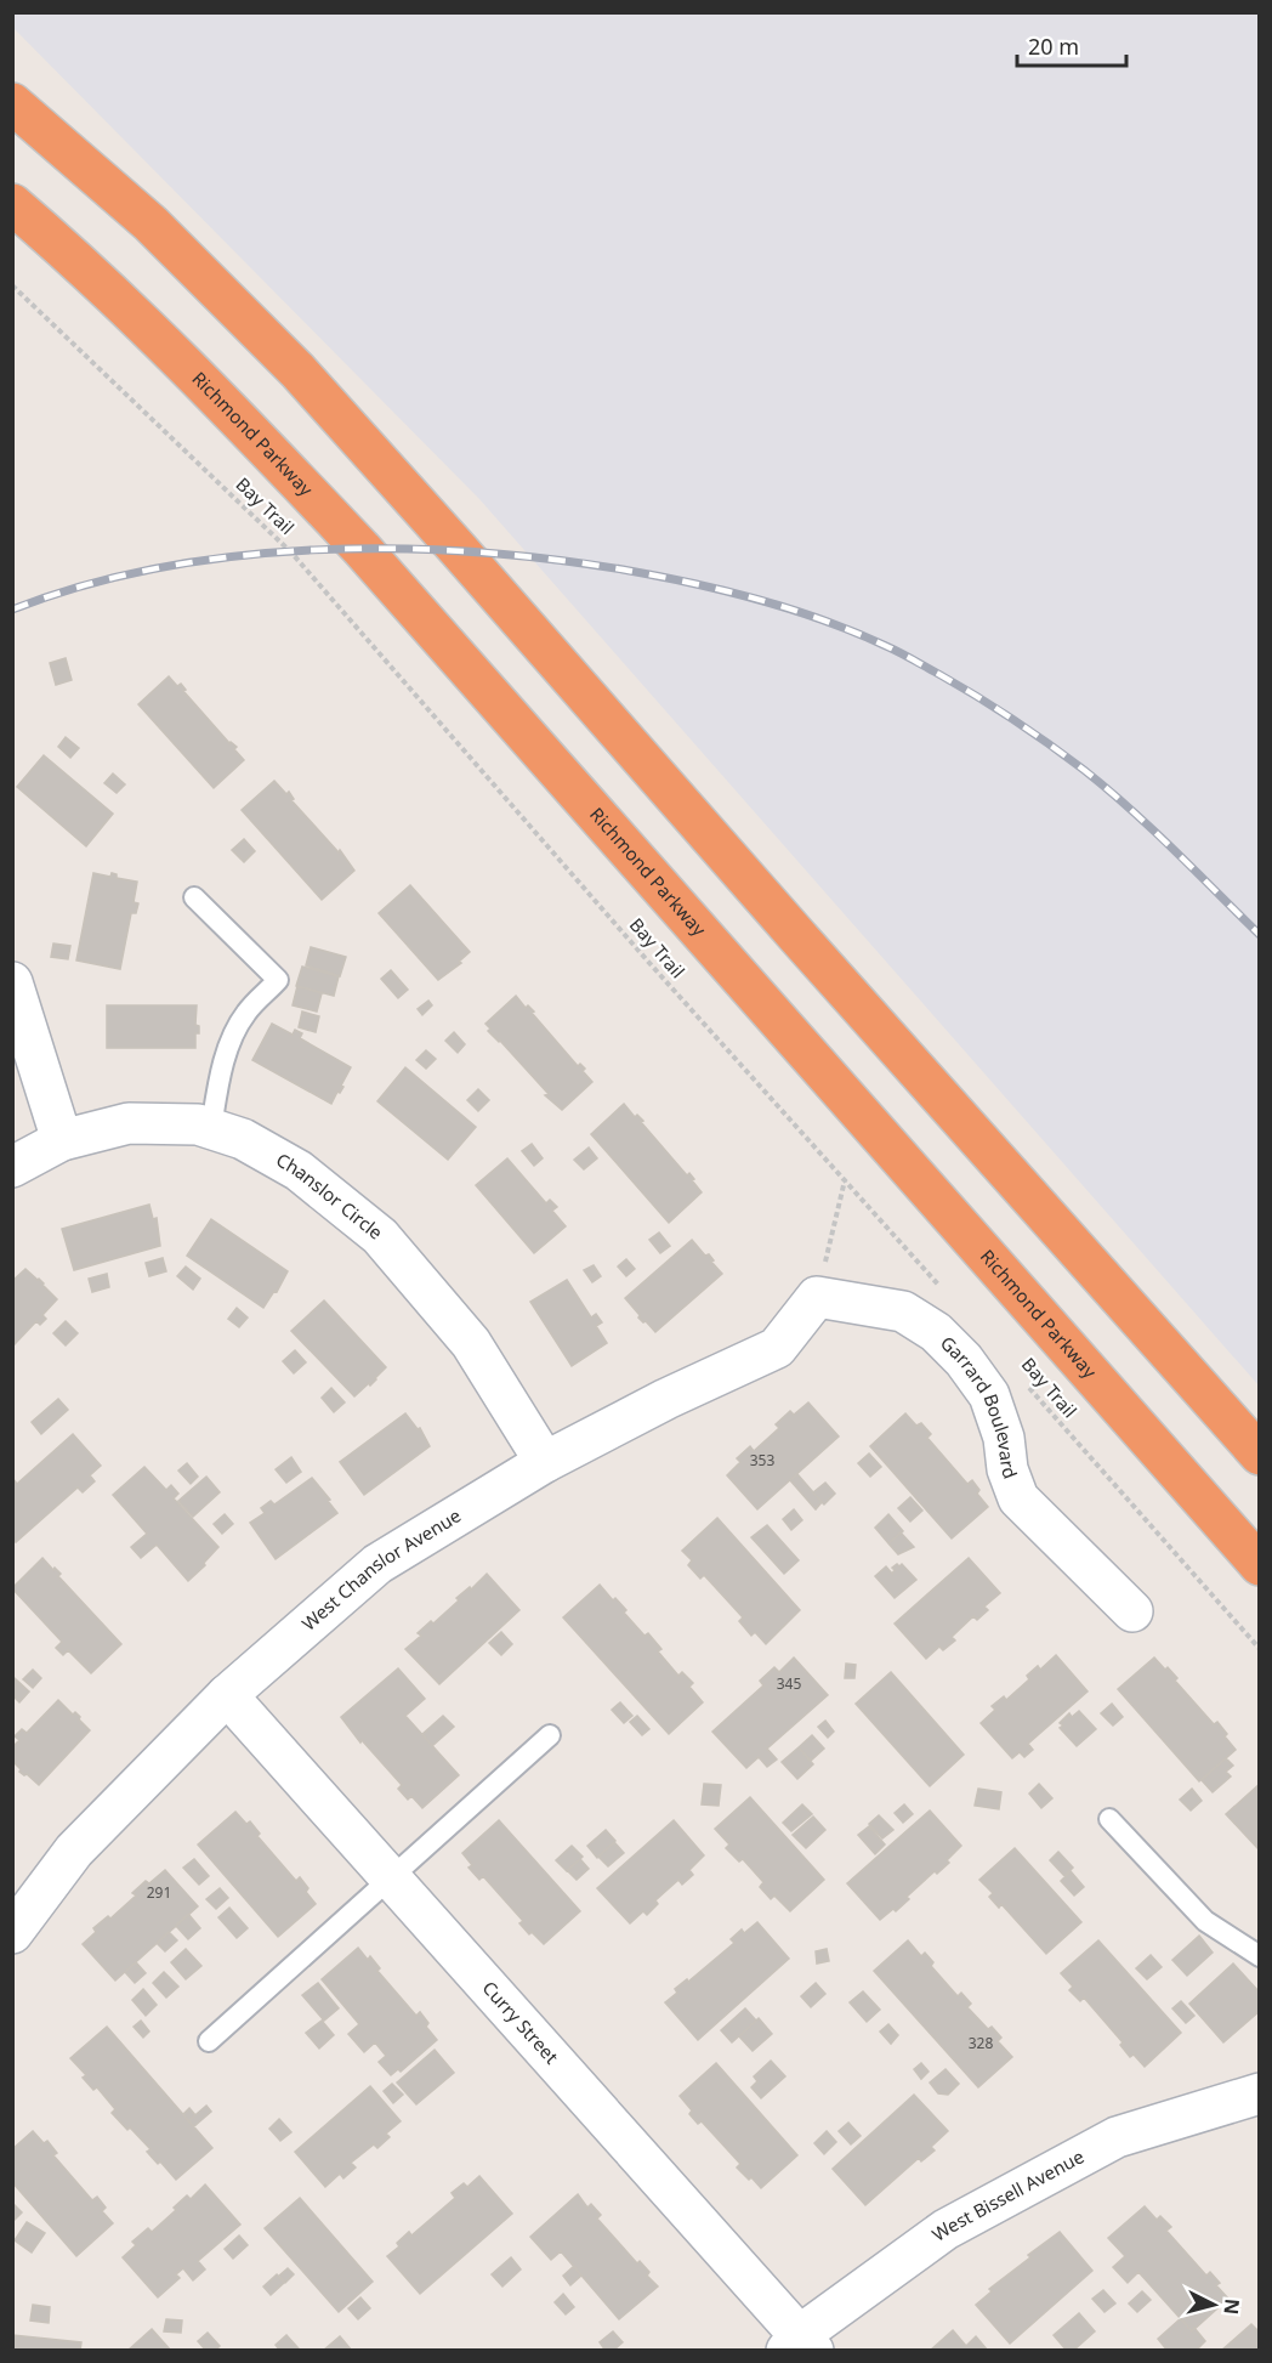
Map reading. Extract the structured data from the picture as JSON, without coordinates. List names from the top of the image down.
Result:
{
  "streets": {
    "highway": ["Richmond Parkway"],
    "street": [
      "Chanslor Circle",
      "Garrard Boulevard",
      "West Chanslor Avenue",
      "Curry Street",
      "West Bissell Avenue"
    ],
    "path": ["Bay Trail"]
  },
  "crossings": [
    ["Chanslor Circle", "West Chanslor Avenue"],
    ["Garrard Boulevard", "West Chanslor Avenue"],
    ["West Chanslor Avenue", "Curry Street"],
    ["Curry Street", "West Bissell Avenue"]
  ],
  "house_numbers": [
    "353",
    "345",
    "291",
    "328"
  ],
  "scale_bar": "20 m",
  "north": "right"
}
